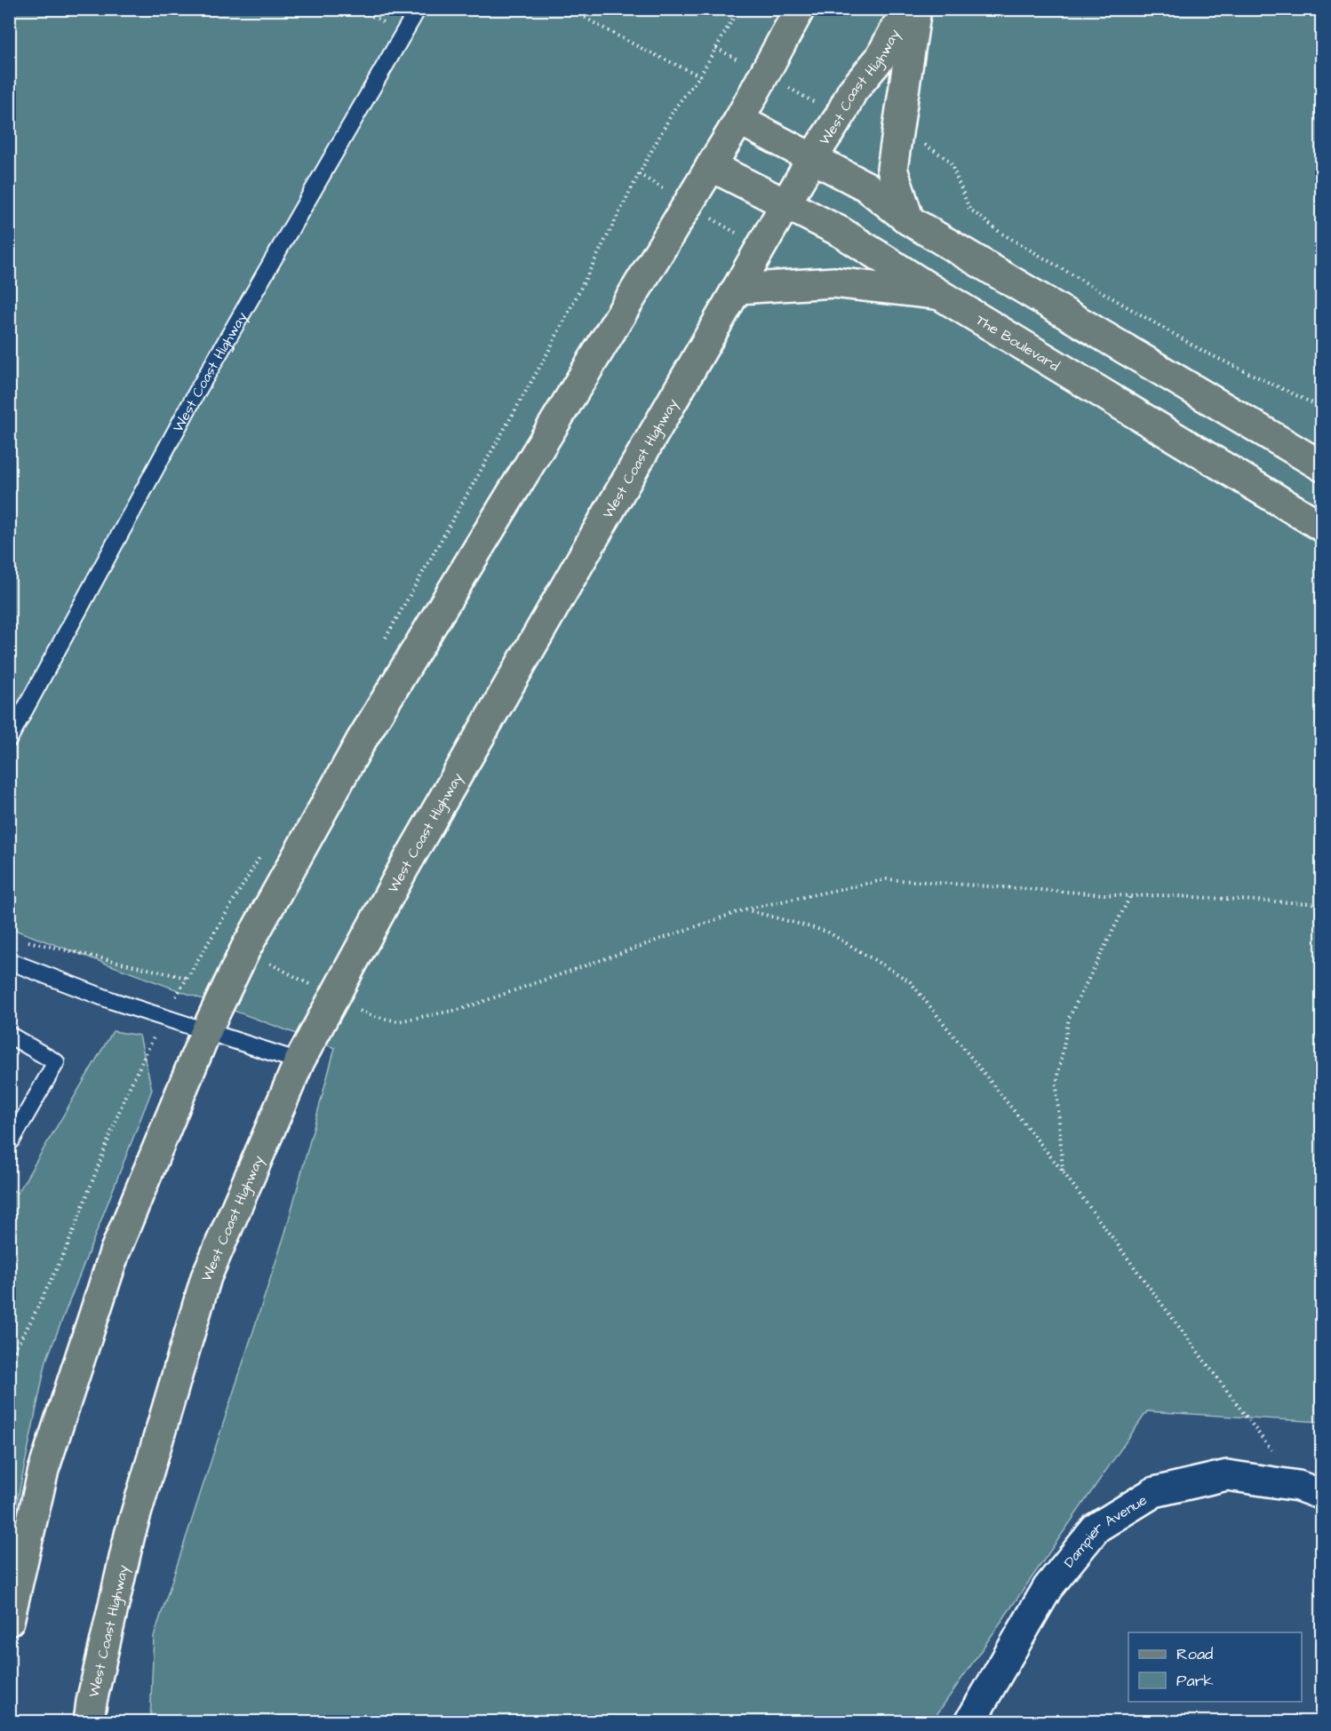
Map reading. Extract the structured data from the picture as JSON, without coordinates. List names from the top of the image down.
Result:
{
  "streets": {
    "main road": ["West Coast Highway", "The Boulevard"],
    "street": ["Dampier Avenue"]
  },
  "crossings": [
    ["West Coast Highway", "The Boulevard"]
  ],
  "legend": ["Road", "Park"]
}
